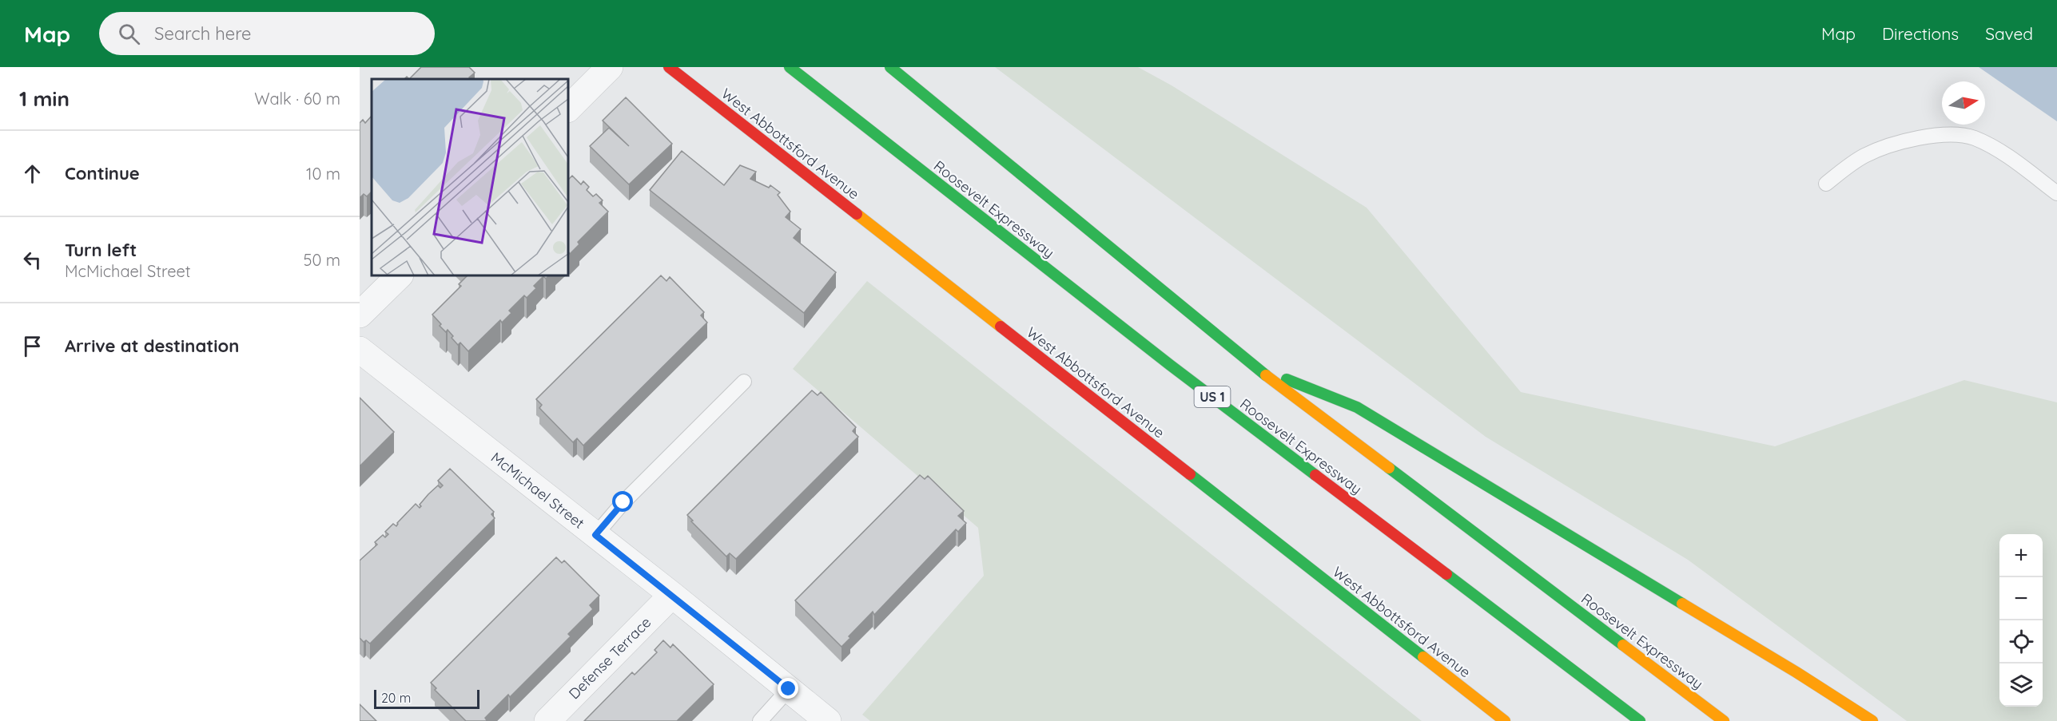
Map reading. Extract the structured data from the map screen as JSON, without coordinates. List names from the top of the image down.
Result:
{
  "streets": {
    "main road": ["West Abbottsford Avenue", "Roosevelt Expressway", "US 1"],
    "street": ["McMichael Street", "Defense Terrace"]
  },
  "crossings": [
    ["McMichael Street", "Defense Terrace"]
  ],
  "scale_bar": "20 m",
  "north": "right",
  "page": {
    "header": "Map",
    "search": "Search here",
    "nav": ["Map", "Directions", "Saved"],
    "heading": ["1 min", "Walk · 60 m"],
    "list": [
      ["Continue", "10 m"],
      ["Turn left", "McMichael Street", "50 m"],
      "Arrive at destination"
    ],
    "map_buttons": ["+", "−"],
    "scale": "20 m"
  }
}
